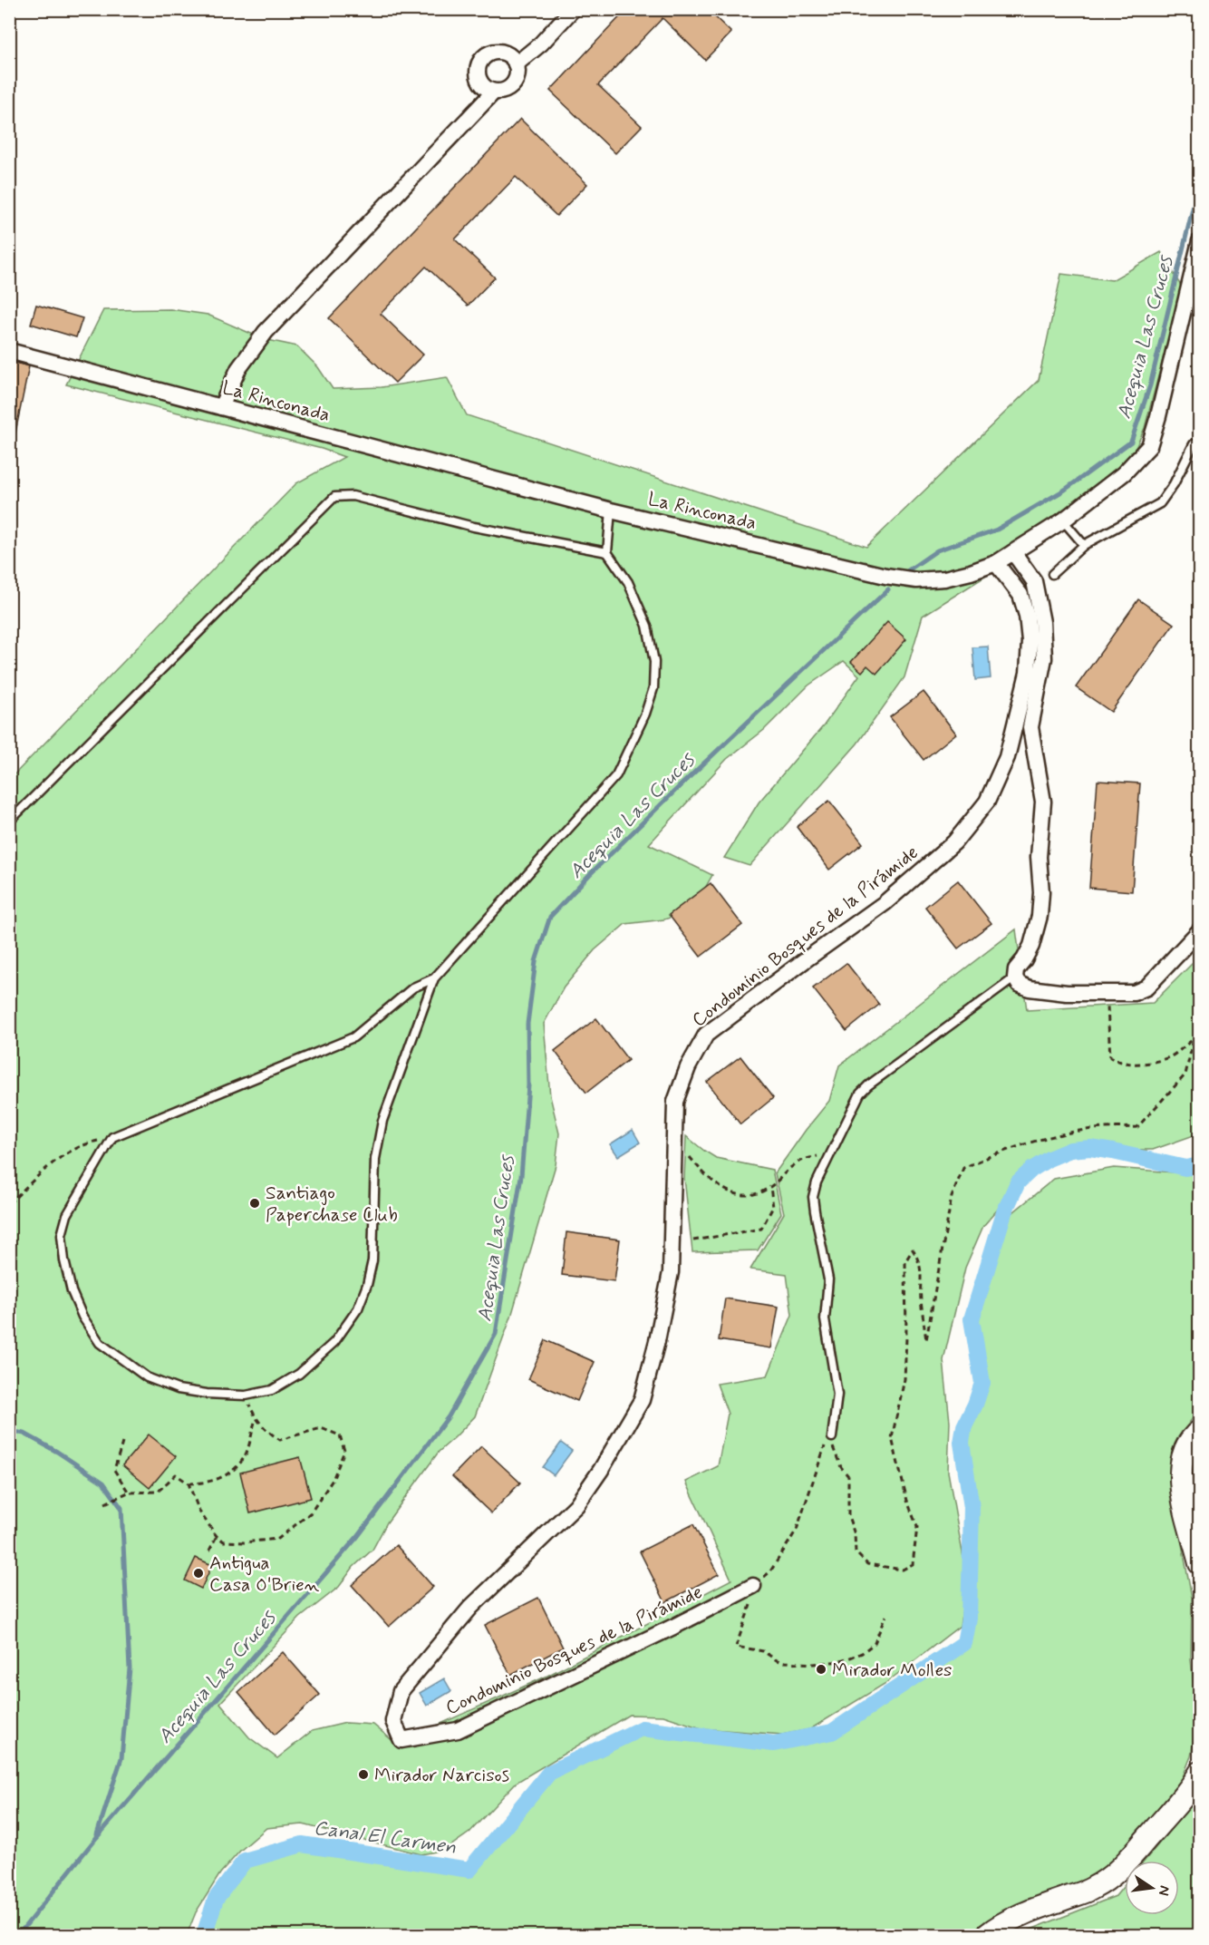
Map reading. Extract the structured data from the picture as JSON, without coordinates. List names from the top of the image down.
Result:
{
  "streets": {
    "street": ["La Rinconada", "Condominio Bosques de la Pirámide"]
  },
  "crossings": [
    ["La Rinconada", "Condominio Bosques de la Pirámide"]
  ],
  "water": ["Acequia Las Cruces", "Canal El Carmen"],
  "places": [
    "Santiago Paperchase Club",
    "Antigua Casa O'Brien",
    "Mirador Molles",
    "Mirador Narcisos"
  ],
  "north": "right"
}
